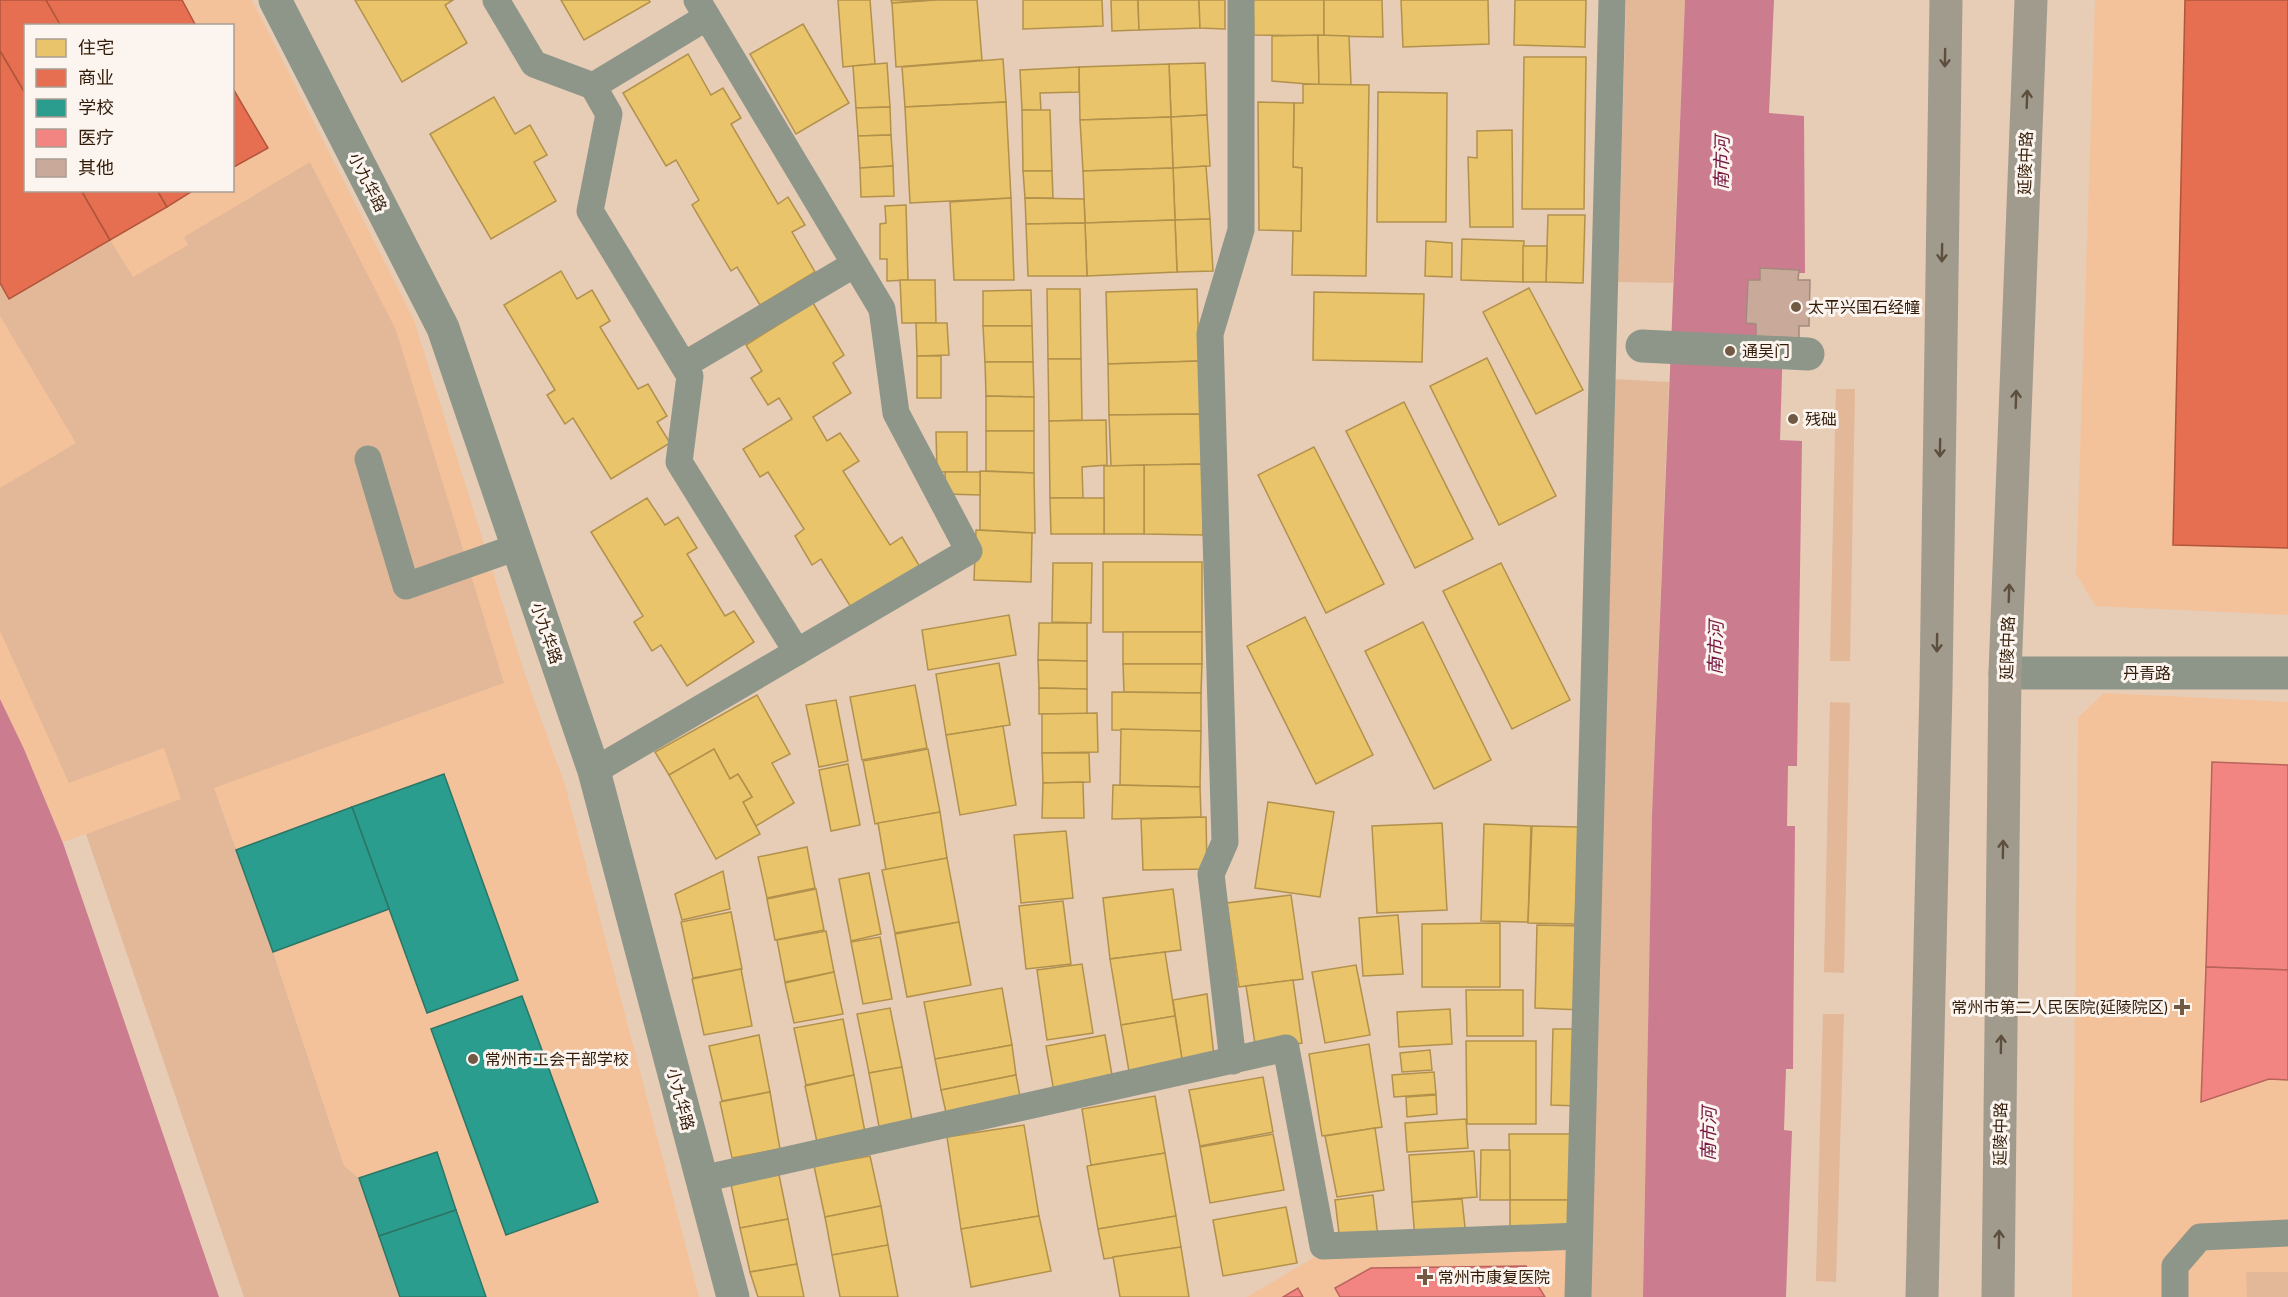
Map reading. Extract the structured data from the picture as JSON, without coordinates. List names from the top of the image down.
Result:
{
  "streets": {
    "main road": ["延陵中路"],
    "street": ["小九华路", "丹青路"]
  },
  "crossings": [
    ["延陵中路", "丹青路"]
  ],
  "water": ["南市河"],
  "places": {
    "other": [
      "太平兴国石经幢",
      "通吴门",
      "残础",
      "常州市工会干部学校"
    ],
    "health": ["常州市第二人民医院(延陵院区)", "常州市康复医院"]
  },
  "legend": [
    "住宅",
    "商业",
    "学校",
    "医疗",
    "其他"
  ]
}
